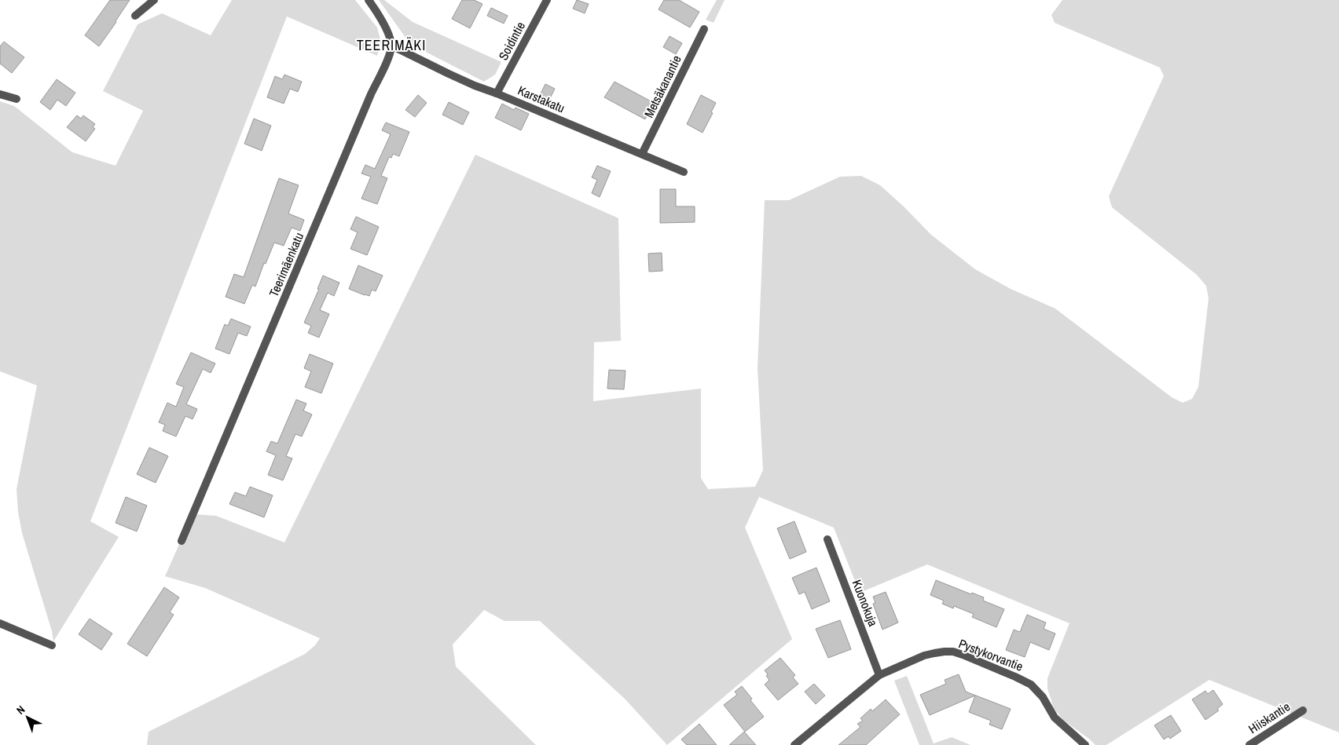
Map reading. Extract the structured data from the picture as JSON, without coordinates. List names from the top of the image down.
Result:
{
  "streets": {
    "street": [
      "Soidintie",
      "Metsäkanantie",
      "Karstakatu",
      "Teerimäenkatu",
      "Kuonokuja",
      "Pystykorvantie",
      "Hiiskantie"
    ]
  },
  "crossings": [
    ["Soidintie", "Karstakatu"],
    ["Metsäkanantie", "Karstakatu"],
    ["Karstakatu", "Teerimäenkatu"],
    ["Kuonokuja", "Pystykorvantie"]
  ],
  "districts": ["TEERIMÄKI"],
  "north": "top left"
}
